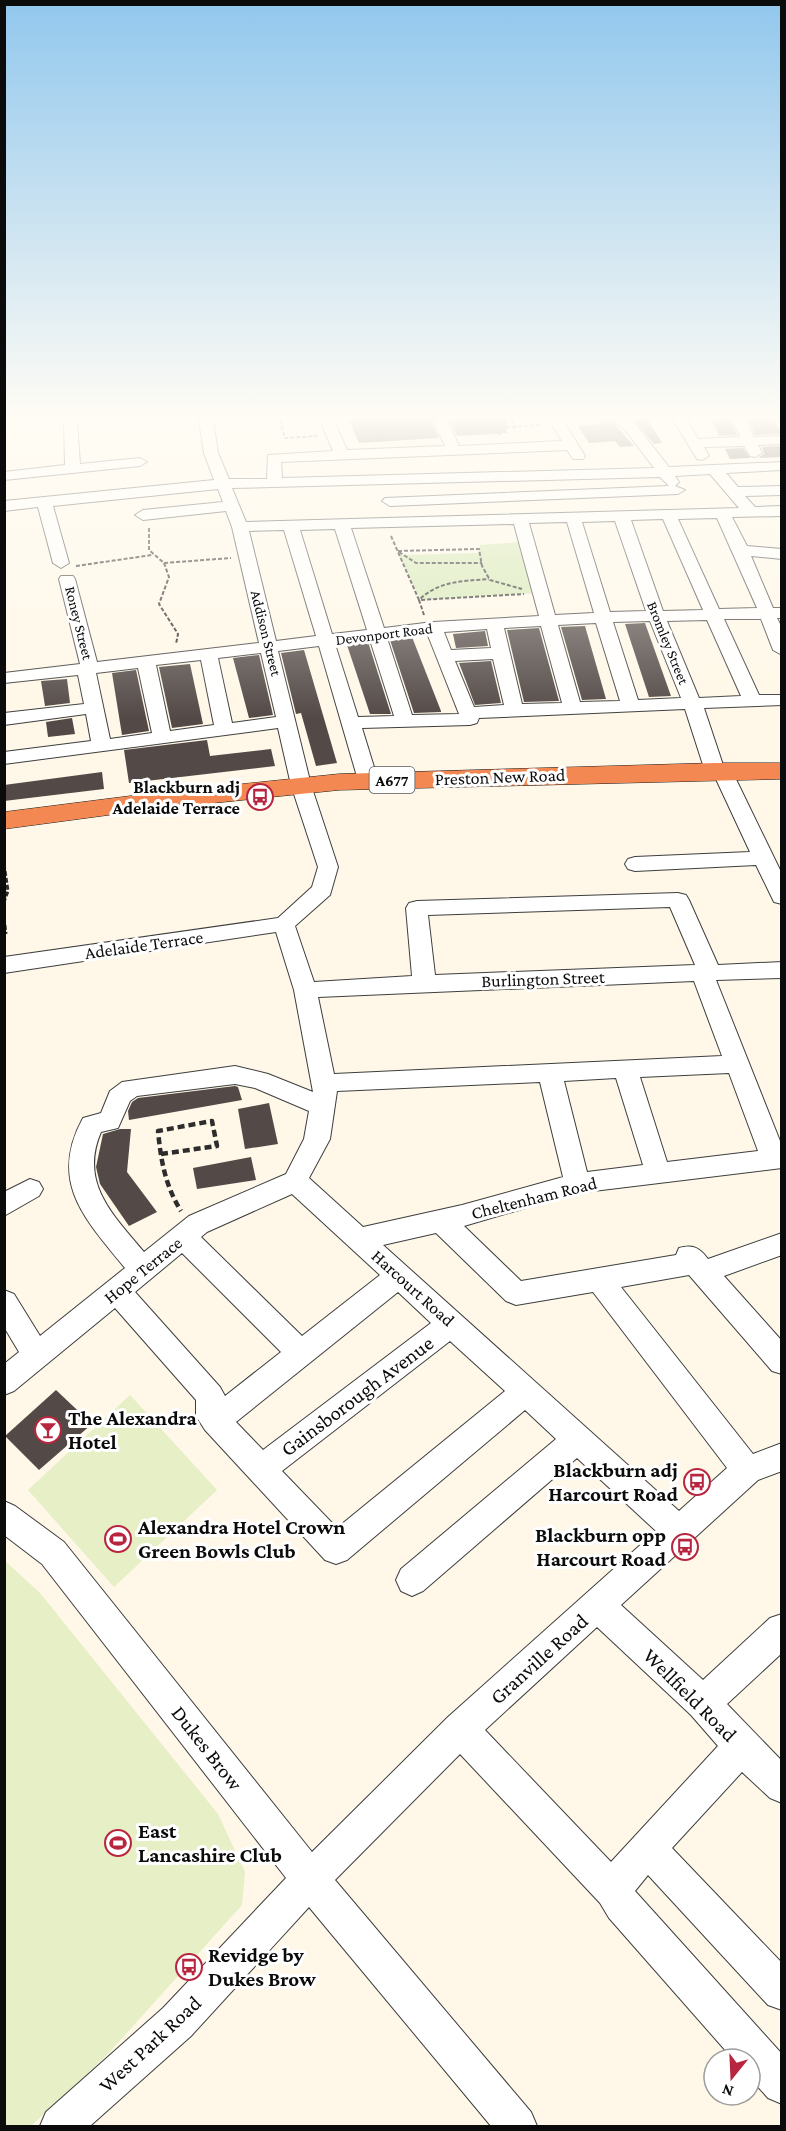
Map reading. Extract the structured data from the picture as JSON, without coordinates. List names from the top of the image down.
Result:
{
  "streets": {
    "highway": ["Preston New Road", "A677"],
    "street": [
      "Roney Street",
      "Addison Street",
      "Devonport Road",
      "Bromley Street",
      "Adelaide Terrace",
      "Burlington Street",
      "Cheltenham Road",
      "Hope Terrace",
      "Harcourt Road",
      "Gainsborough Avenue",
      "Granville Road",
      "Wellfield Road",
      "Dukes Brow",
      "West Park Road"
    ]
  },
  "crossings": [
    ["Roney Street", "Devonport Road"],
    ["Addison Street", "Devonport Road"],
    ["Addison Street", "Preston New Road"],
    ["Devonport Road", "Bromley Street"],
    ["Bromley Street", "Preston New Road"],
    ["Cheltenham Road", "Harcourt Road"],
    ["Hope Terrace", "Harcourt Road"],
    ["Harcourt Road", "Gainsborough Avenue"],
    ["Harcourt Road", "Granville Road"],
    ["Granville Road", "Wellfield Road"],
    ["Granville Road", "Dukes Brow"],
    ["Granville Road", "West Park Road"],
    ["Dukes Brow", "West Park Road"]
  ],
  "places": {
    "bus stop": [
      "Blackburn adj Adelaide Terrace",
      "Blackburn adj Harcourt Road",
      "Blackburn opp Harcourt Road",
      "Revidge by Dukes Brow"
    ],
    "bar": ["The Alexandra Hotel"],
    "sports": ["Alexandra Hotel Crown Green Bowls Club", "East Lancashire Club"]
  },
  "north": "bottom"
}
